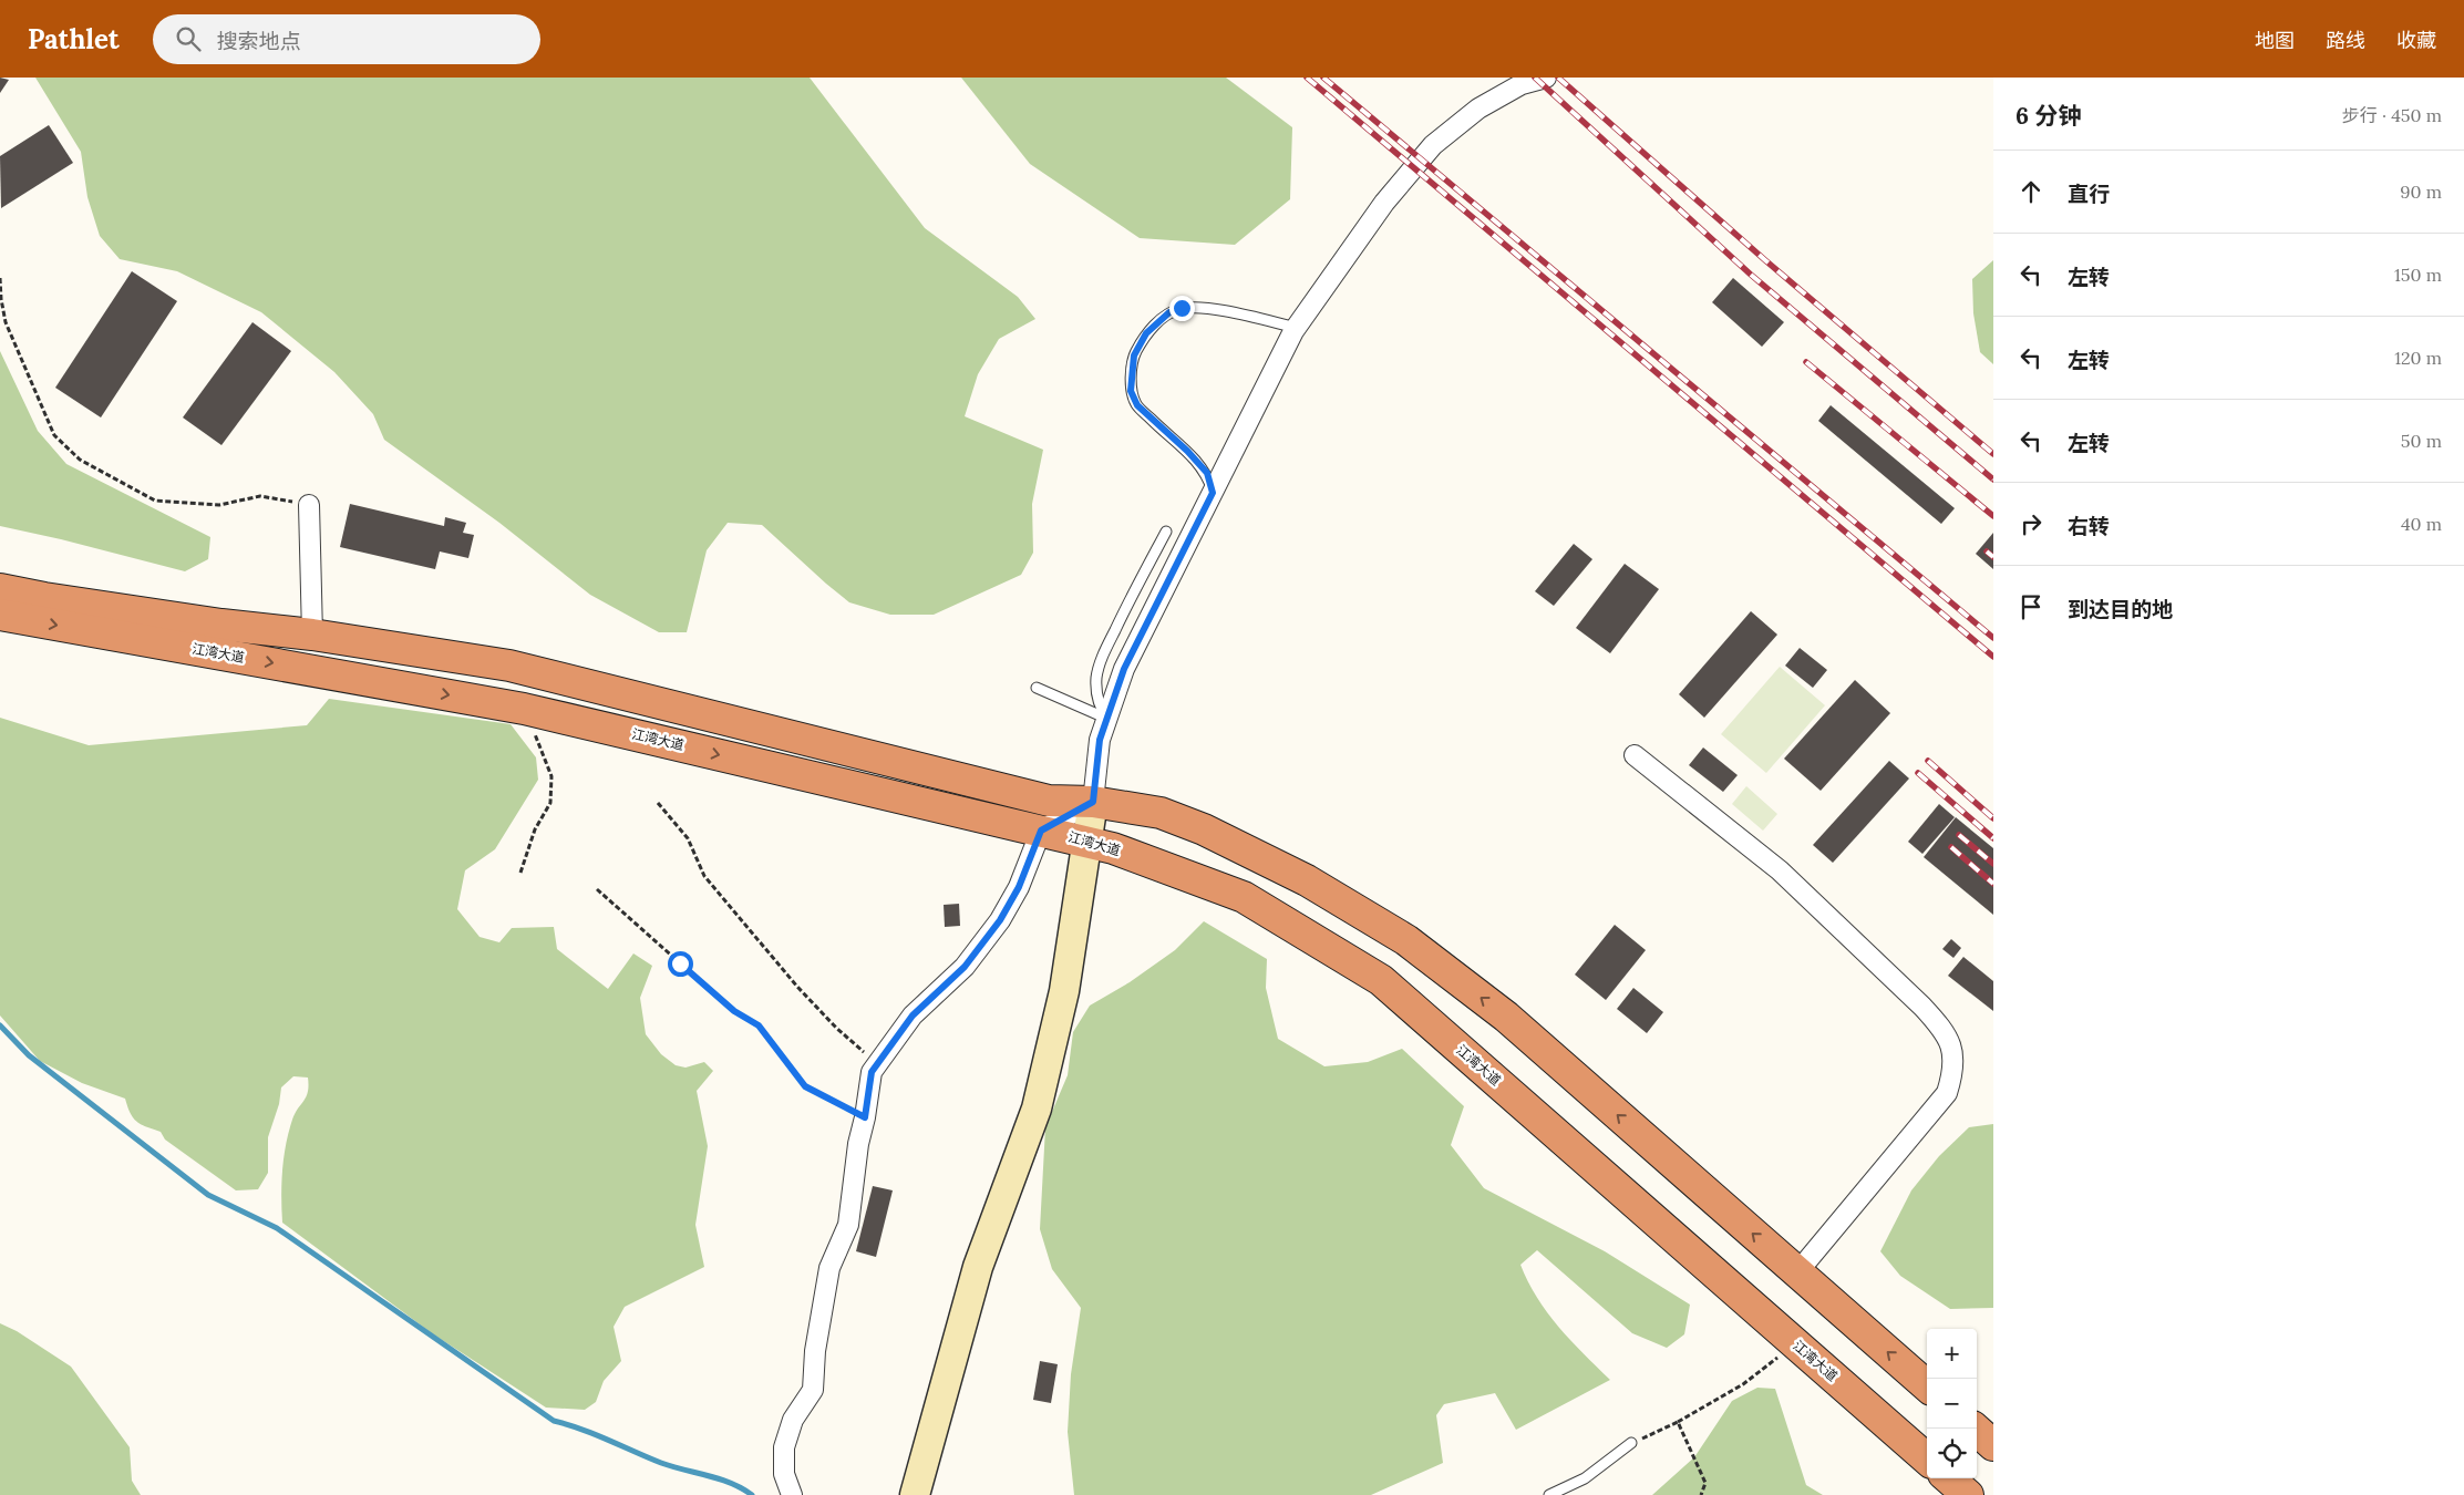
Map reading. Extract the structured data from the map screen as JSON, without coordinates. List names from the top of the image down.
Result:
{
  "streets": {
    "highway": ["江湾大道"]
  },
  "page": {
    "header": "Pathlet",
    "search": "搜索地点",
    "nav": ["地图", "路线", "收藏"],
    "heading": ["6 分钟", "步行 · 450 m"],
    "list": [
      ["直行", "90 m"],
      ["左转", "150 m"],
      ["左转", "120 m"],
      ["左转", "50 m"],
      ["右转", "40 m"],
      "到达目的地"
    ],
    "map_buttons": ["+", "−"]
  }
}
